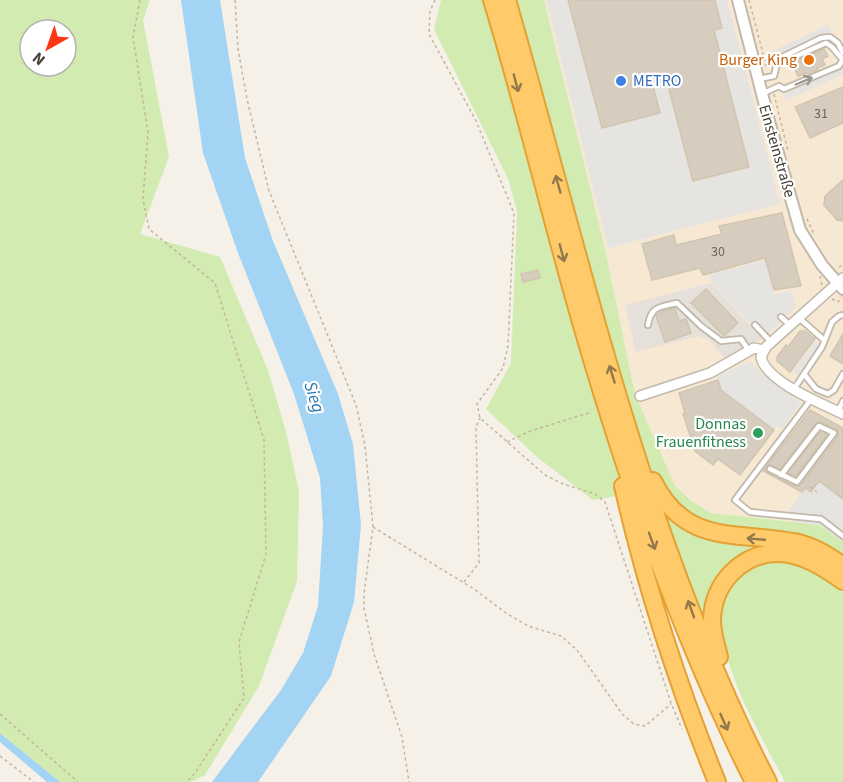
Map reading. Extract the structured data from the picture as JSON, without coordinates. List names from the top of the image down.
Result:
{
  "streets": {
    "street": ["Einsteinstraße"]
  },
  "water": ["Sieg"],
  "places": ["Burger King", "METRO", "Donnas Frauenfitness"],
  "house_numbers": ["31", "30"],
  "north": "bottom left"
}
